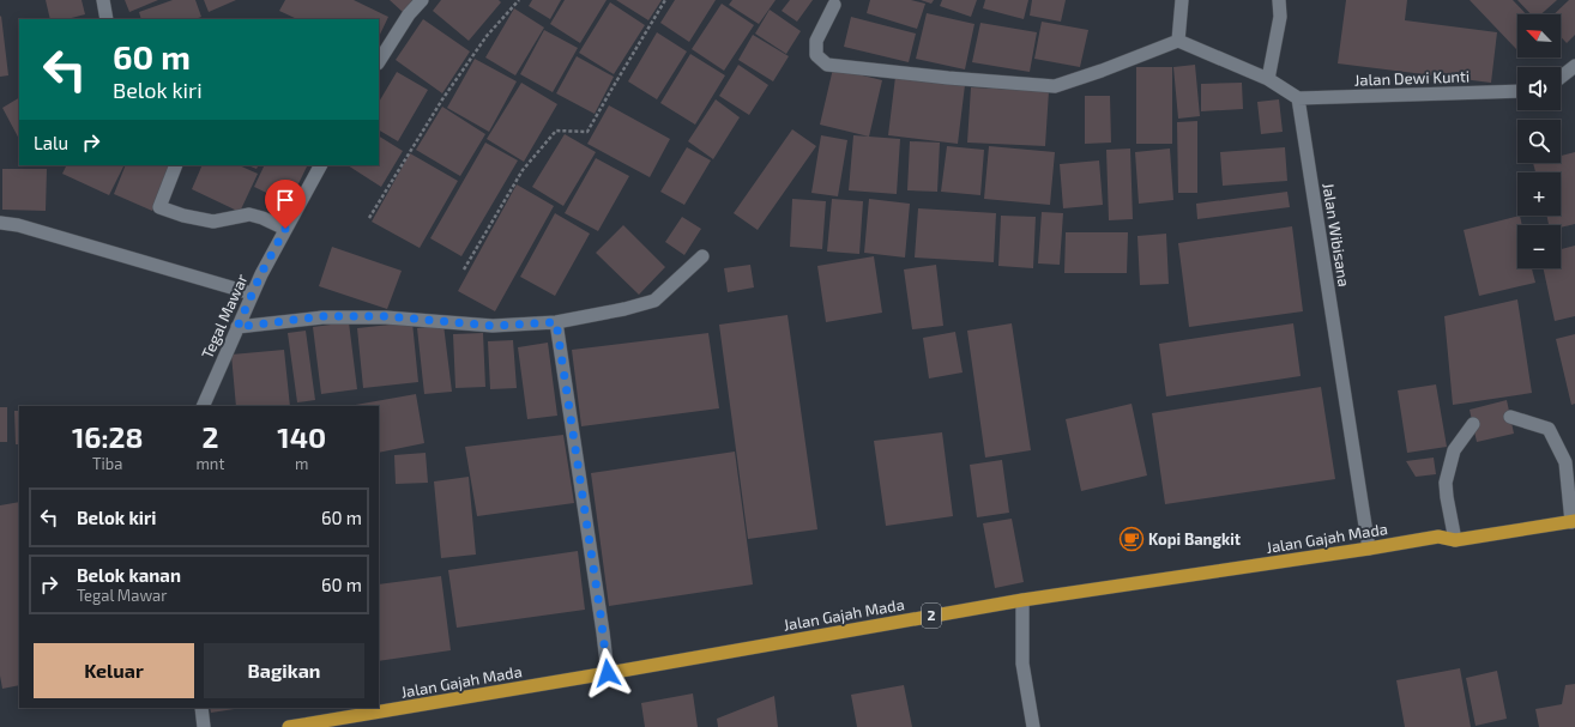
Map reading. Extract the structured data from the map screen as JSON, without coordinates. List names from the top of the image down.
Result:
{
  "streets": {
    "highway": ["Jalan Gajah Mada", "2"],
    "street": ["Jalan Dewi Kunti", "Jalan Wibisana", "Tegal Mawar"]
  },
  "crossings": [
    ["Jalan Dewi Kunti", "Jalan Wibisana"],
    ["Jalan Wibisana", "Jalan Gajah Mada"]
  ],
  "places": {
    "cafe": ["Kopi Bangkit"]
  },
  "north": "top left",
  "page": {
    "map_buttons": ["+", "−"],
    "turn": ["60 m", "Belok kiri"],
    "then": "Lalu",
    "eta": [
      "16:28",
      "Tiba",
      "2",
      "mnt",
      "140",
      "m"
    ],
    "list": [
      {
        "name": "Belok kiri",
        "value": "60 m"
      },
      {
        "name": "Belok kanan",
        "note": "Tegal Mawar",
        "value": "60 m"
      }
    ],
    "buttons": ["Keluar", "Bagikan"]
  }
}
